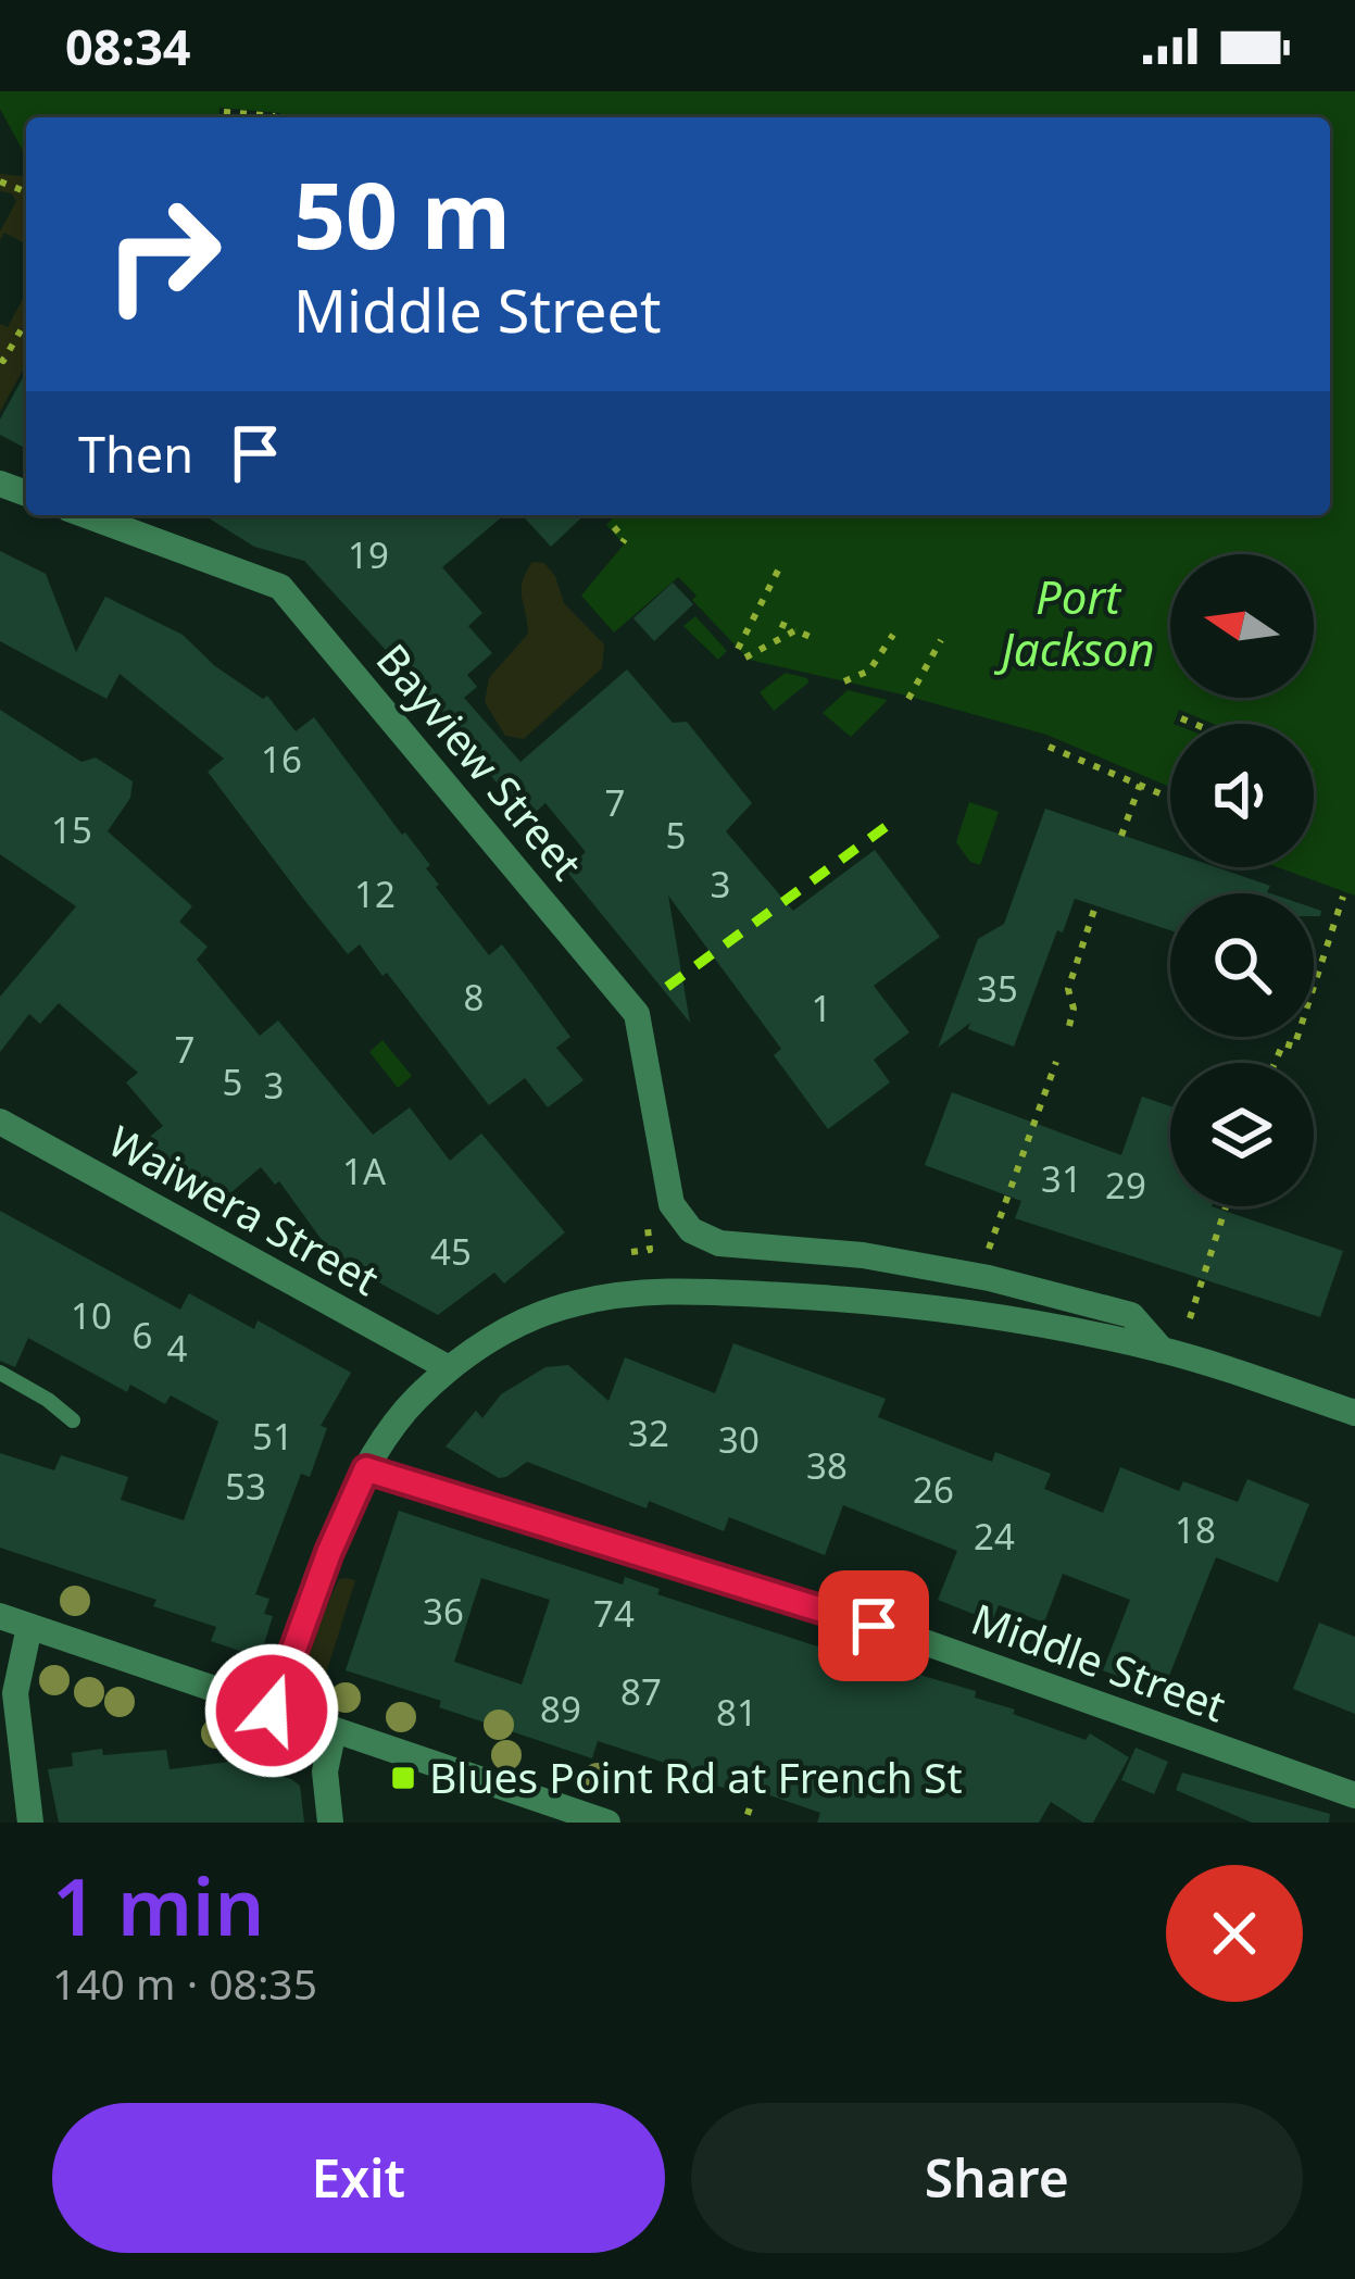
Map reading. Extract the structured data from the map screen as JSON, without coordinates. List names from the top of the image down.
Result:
{
  "streets": {
    "street": ["Bayview Street", "Waiwera Street", "Middle Street"]
  },
  "water": ["Port Jackson"],
  "places": {
    "transit": ["Blues Point Rd at French St"]
  },
  "house_numbers": [
    "19",
    "16",
    "7",
    "15",
    "5",
    "3",
    "12",
    "35",
    "8",
    "1",
    "7",
    "5",
    "3",
    "1A",
    "31",
    "29",
    "45",
    "10",
    "6",
    "4",
    "32",
    "51",
    "30",
    "38",
    "53",
    "26",
    "18",
    "24",
    "36",
    "74",
    "87",
    "89",
    "81"
  ],
  "north": "left",
  "page": {
    "status": "08:34",
    "turn": ["50 m", "Middle Street"],
    "then": "Then",
    "heading": ["1 min", "140 m · 08:35"],
    "buttons": ["Exit", "Share"]
  }
}
